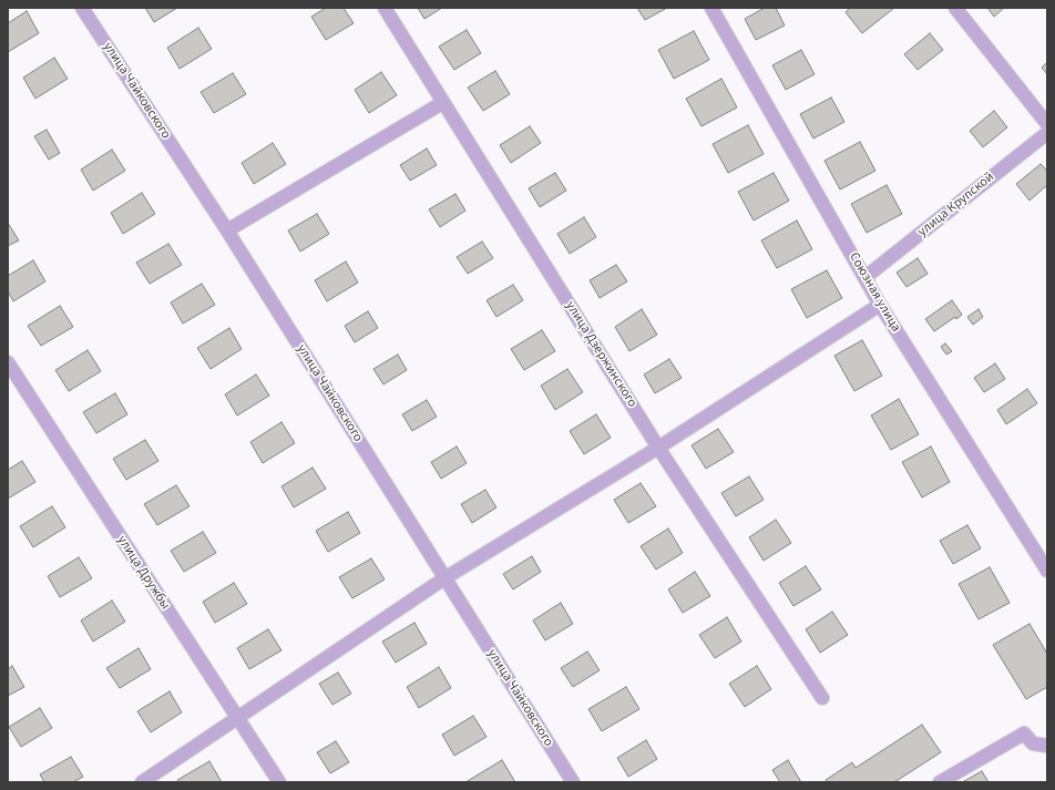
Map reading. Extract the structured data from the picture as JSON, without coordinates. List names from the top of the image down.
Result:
{
  "streets": {
    "street": [
      "улица Чайковского",
      "улица Крупской",
      "Союзная улица",
      "улица Дзержинского",
      "улица Дружбы"
    ]
  },
  "crossings": [
    ["улица Крупской", "Союзная улица"]
  ]
}
